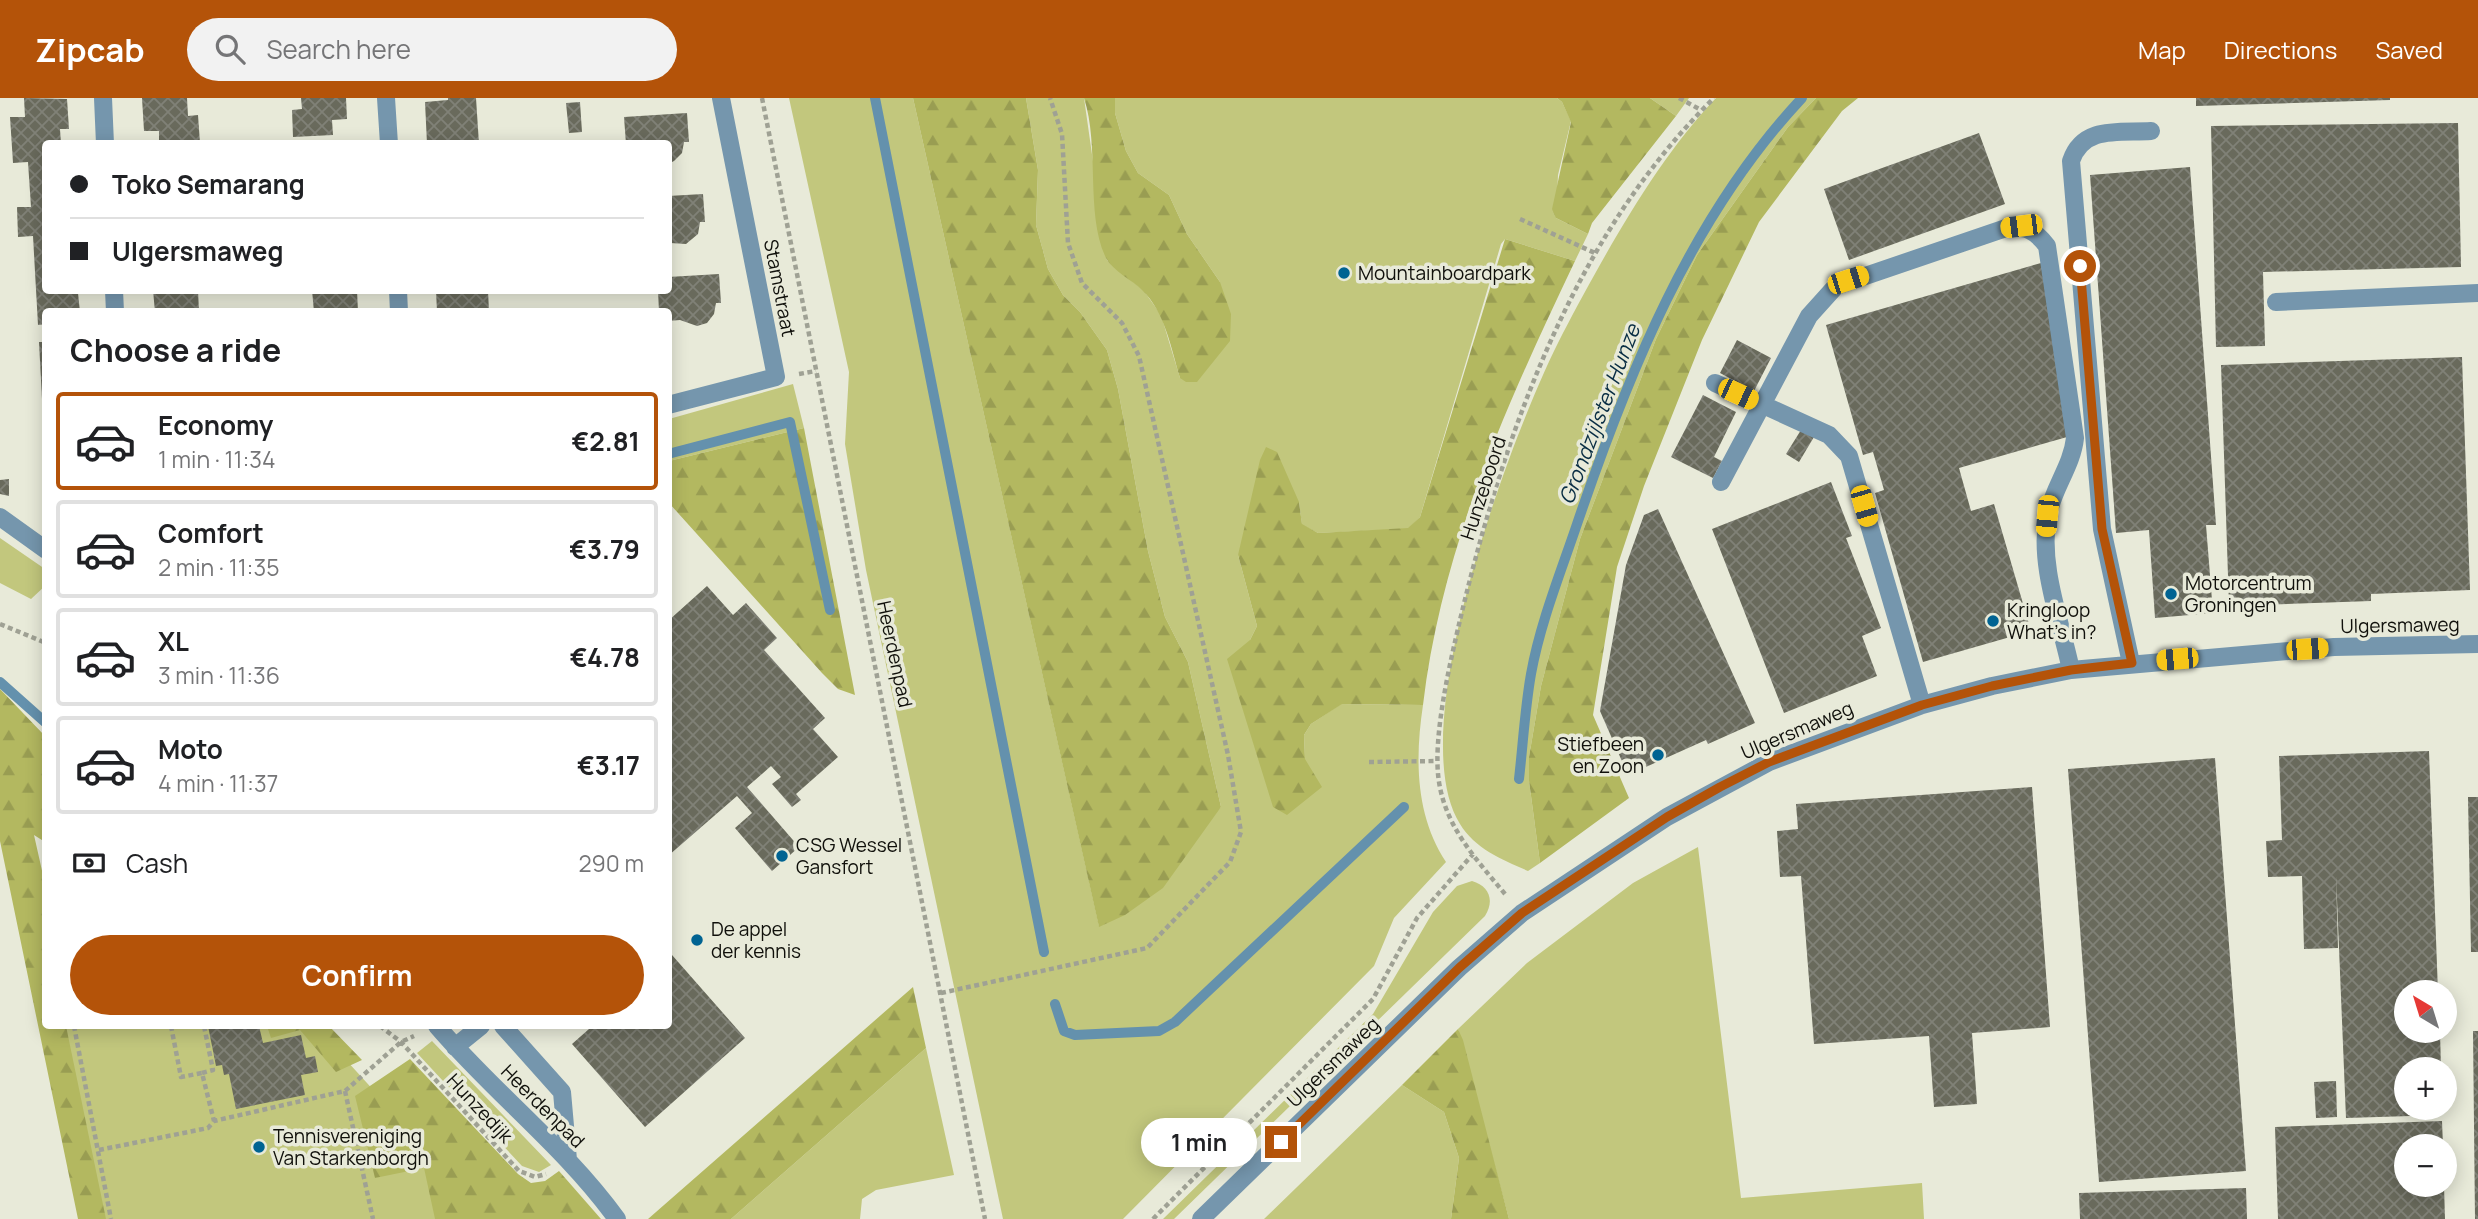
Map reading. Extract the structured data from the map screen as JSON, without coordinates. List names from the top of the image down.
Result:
{
  "streets": {
    "street": ["Stamstraat", "Ulgersmaweg", "Heerdenpad"],
    "path": ["Hunzeboord", "Hunzedijk"]
  },
  "crossings": [
    ["Hunzeboord", "Ulgersmaweg"],
    ["Heerdenpad", "Hunzedijk"]
  ],
  "water": ["Grondzijlster Hunze"],
  "places": [
    "Mountainboardpark",
    "Motorcentrum Groningen",
    "Kringloop What's in?",
    "Stiefbeen en Zoon",
    "CSG Wessel Gansfort",
    "De appel der kennis",
    "Tennisvereniging Van Starkenborgh"
  ],
  "north": "top left",
  "page": {
    "header": "Zipcab",
    "search": "Search here",
    "nav": ["Map", "Directions", "Saved"],
    "banner": ["Toko Semarang", "Ulgersmaweg"],
    "heading": "Choose a ride",
    "list": [
      {
        "name": "Economy",
        "note": "1 min · 11:34",
        "value": "€2.81"
      },
      {
        "name": "Comfort",
        "note": "2 min · 11:35",
        "value": "€3.79"
      },
      {
        "name": "XL",
        "note": "3 min · 11:36",
        "value": "€4.78"
      },
      {
        "name": "Moto",
        "note": "4 min · 11:37",
        "value": "€3.17"
      }
    ],
    "pay": ["Cash", "290 m"],
    "buttons": "Confirm",
    "map_buttons": ["+", "−"],
    "bubble": "1 min"
  }
}
